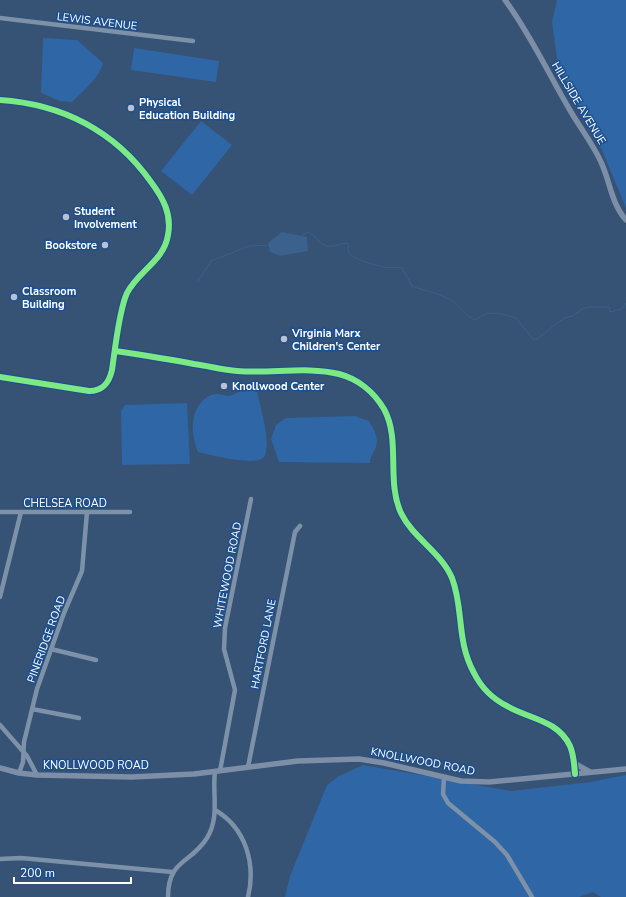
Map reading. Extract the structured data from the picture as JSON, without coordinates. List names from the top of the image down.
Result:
{
  "streets": {
    "main road": ["HILLSIDE AVENUE", "KNOLLWOOD ROAD"],
    "street": [
      "LEWIS AVENUE",
      "CHELSEA ROAD",
      "WHITEWOOD ROAD",
      "PINERIDGE ROAD",
      "HARTFORD LANE"
    ]
  },
  "crossings": [
    ["CHELSEA ROAD", "PINERIDGE ROAD"],
    ["WHITEWOOD ROAD", "KNOLLWOOD ROAD"],
    ["PINERIDGE ROAD", "KNOLLWOOD ROAD"],
    ["HARTFORD LANE", "KNOLLWOOD ROAD"]
  ],
  "places": [
    "Physical Education Building",
    "Student Involvement",
    "Bookstore",
    "Classroom Building",
    "Virginia Marx Children's Center",
    "Knollwood Center"
  ],
  "scale_bar": "200 m"
}
